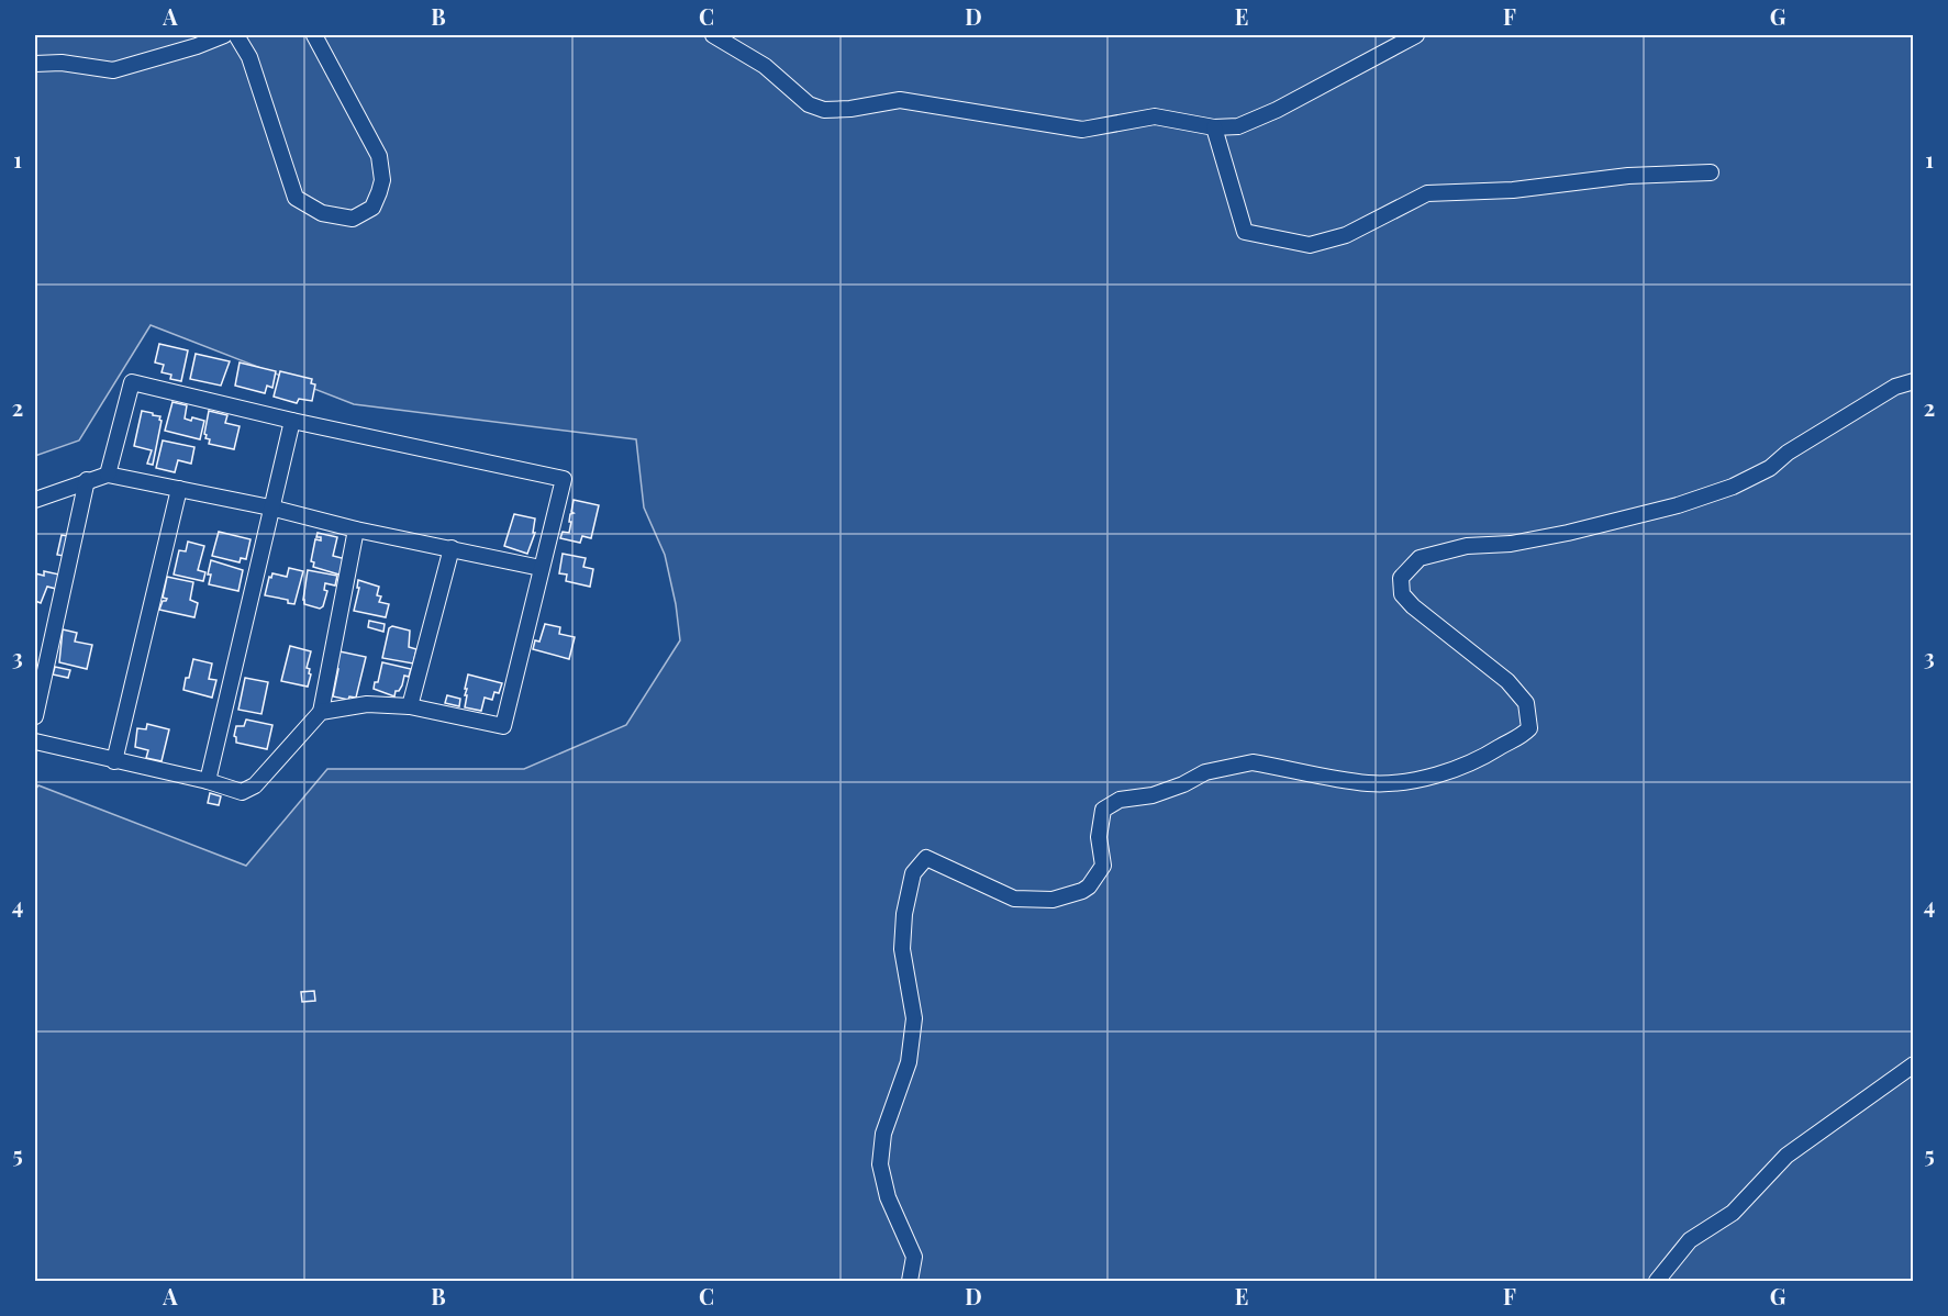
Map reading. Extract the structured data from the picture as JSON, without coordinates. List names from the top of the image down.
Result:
{
  "grid": {
    "columns": [
      "A",
      "B",
      "C",
      "D",
      "E",
      "F",
      "G"
    ],
    "rows": [
      "1",
      "2",
      "3",
      "4",
      "5"
    ]
  }
}
